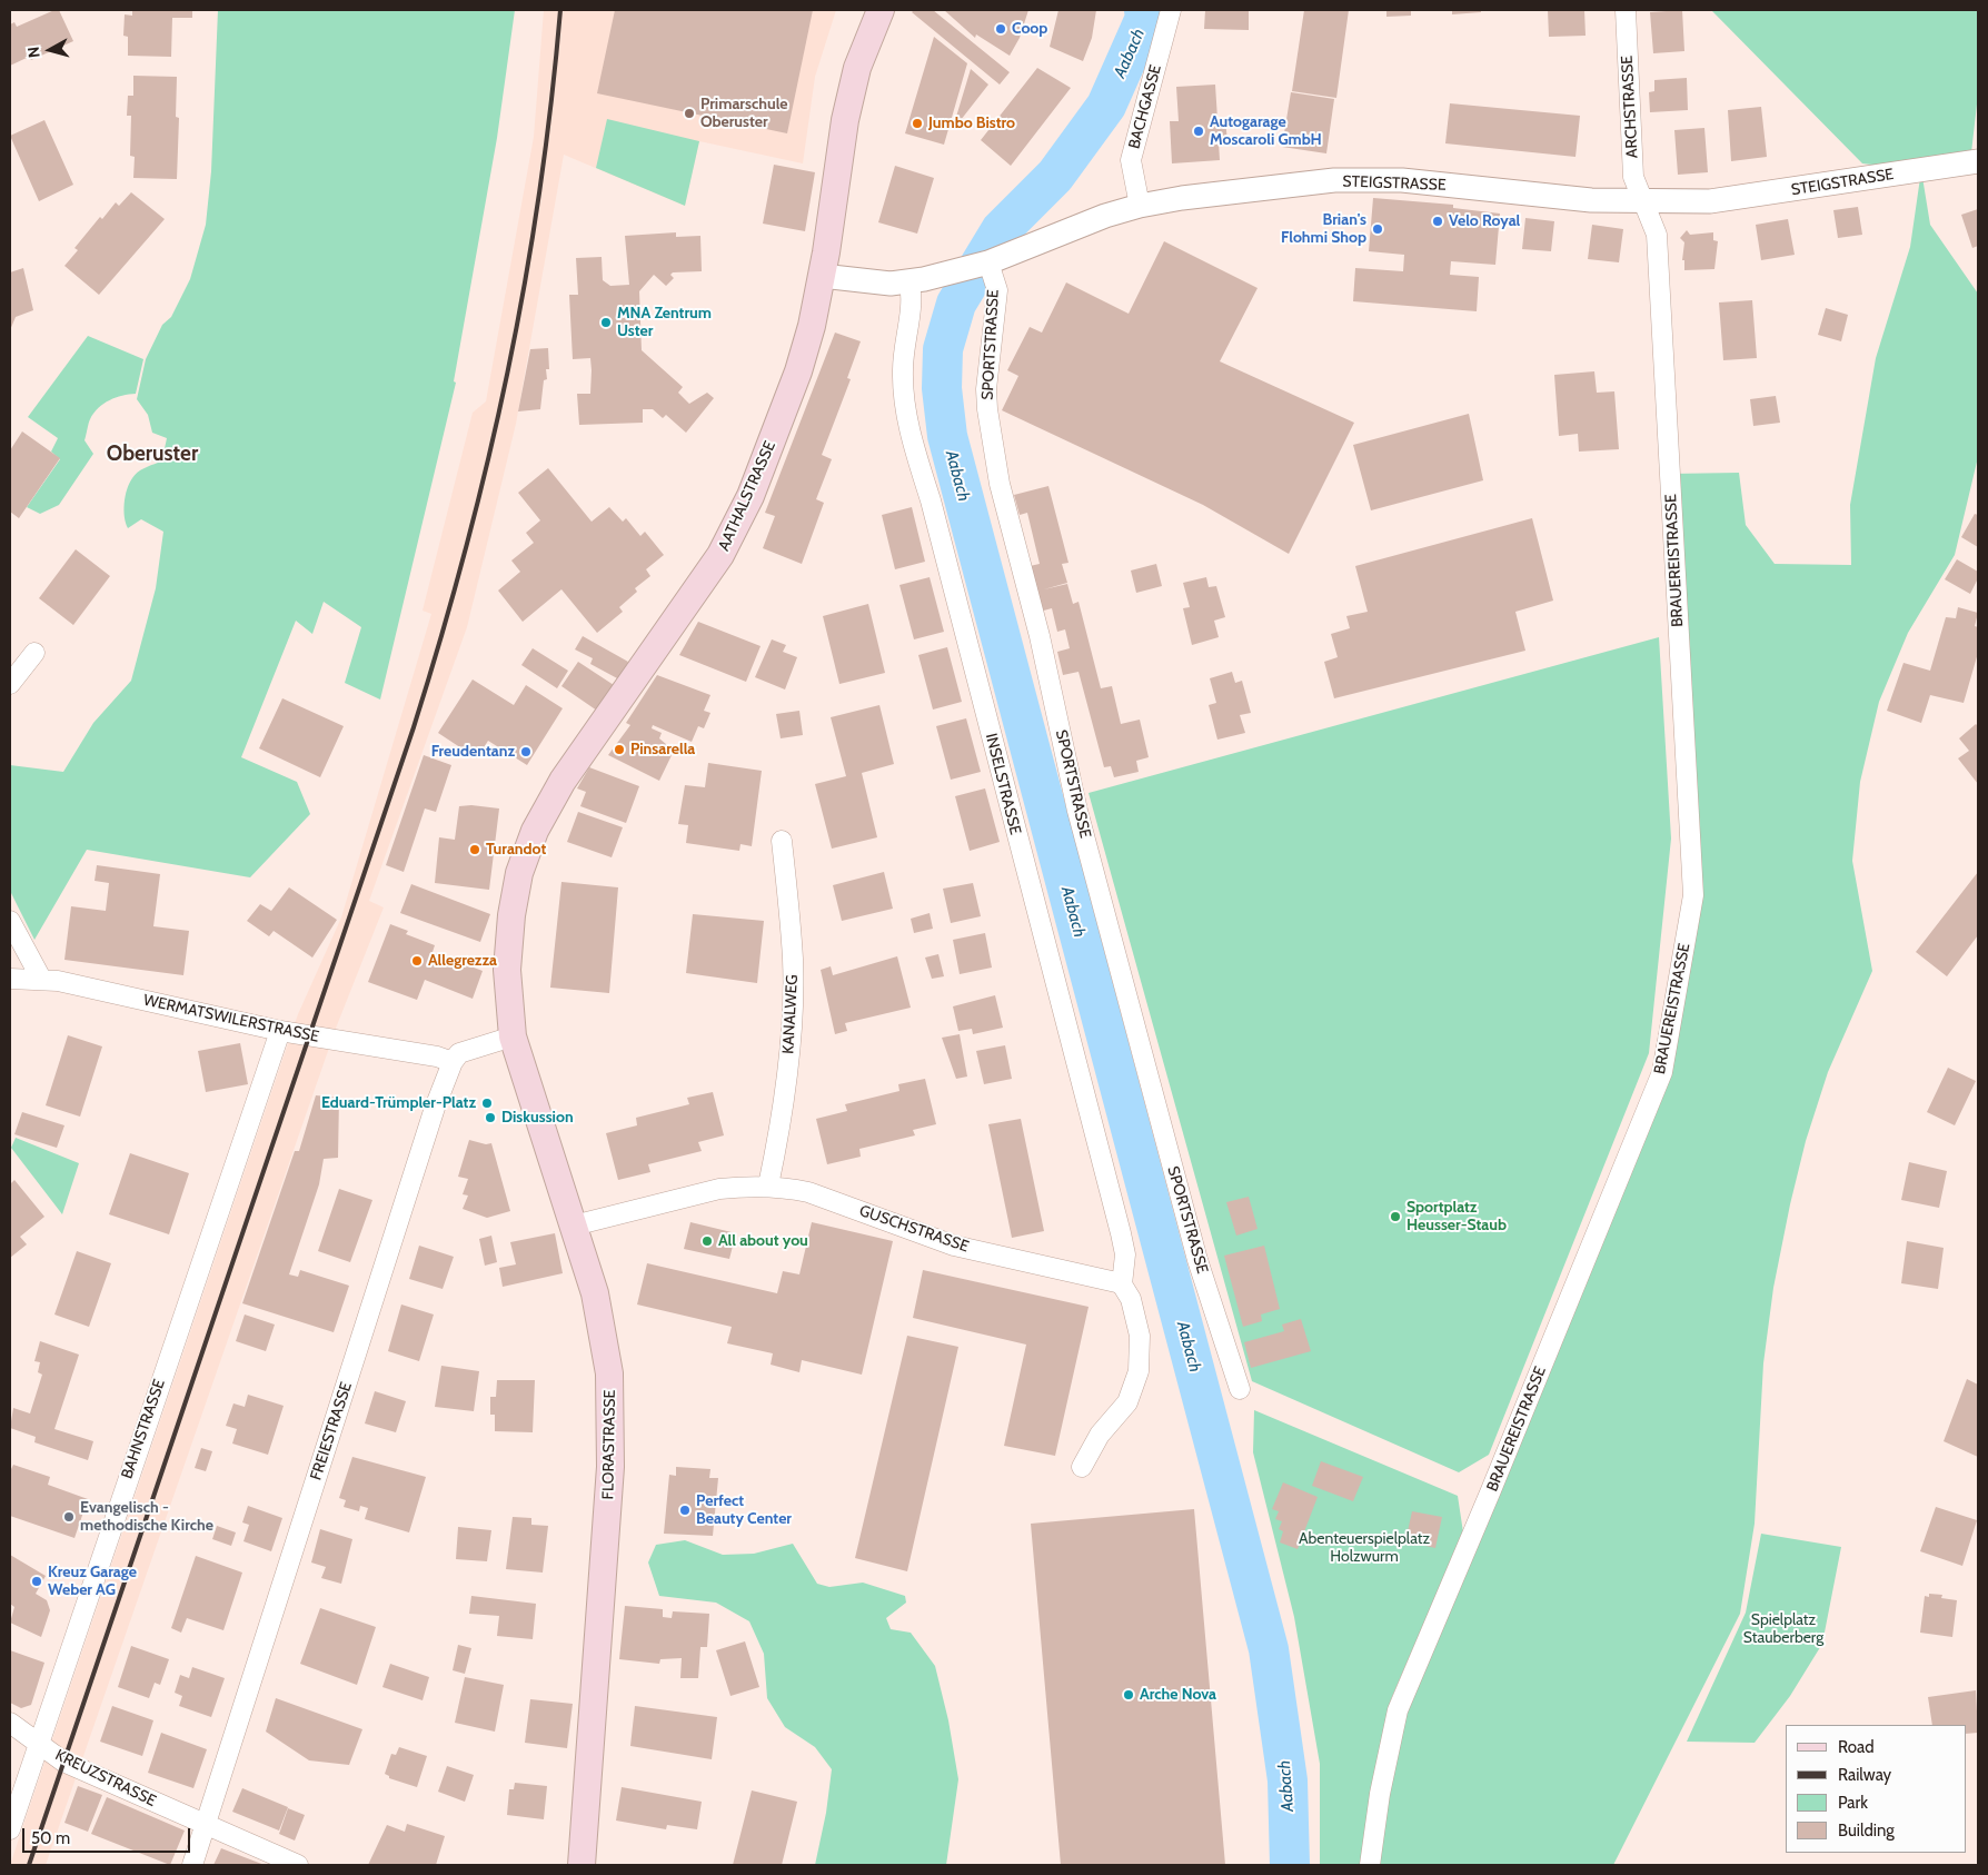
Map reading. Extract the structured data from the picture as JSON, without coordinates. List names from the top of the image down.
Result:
{
  "streets": {
    "main road": ["AATHALSTRASSE", "FLORASTRASSE"],
    "street": [
      "BACHGASSE",
      "ARCHSTRASSE",
      "STEIGSTRASSE",
      "SPORTSTRASSE",
      "BRAUEREISTRASSE",
      "INSELSTRASSE",
      "KANALWEG",
      "WERMATSWILERSTRASSE",
      "GUSCHSTRASSE",
      "BAHNSTRASSE",
      "FREIESTRASSE",
      "KREUZSTRASSE"
    ]
  },
  "crossings": [
    ["BACHGASSE", "STEIGSTRASSE"],
    ["ARCHSTRASSE", "STEIGSTRASSE"],
    ["ARCHSTRASSE", "BRAUEREISTRASSE"],
    ["STEIGSTRASSE", "SPORTSTRASSE"],
    ["STEIGSTRASSE", "AATHALSTRASSE"],
    ["STEIGSTRASSE", "BRAUEREISTRASSE"],
    ["STEIGSTRASSE", "INSELSTRASSE"],
    ["AATHALSTRASSE", "FLORASTRASSE"],
    ["INSELSTRASSE", "GUSCHSTRASSE"],
    ["KANALWEG", "GUSCHSTRASSE"],
    ["WERMATSWILERSTRASSE", "BAHNSTRASSE"],
    ["WERMATSWILERSTRASSE", "FREIESTRASSE"],
    ["GUSCHSTRASSE", "FLORASTRASSE"],
    ["BAHNSTRASSE", "KREUZSTRASSE"],
    ["FREIESTRASSE", "KREUZSTRASSE"]
  ],
  "districts": ["Oberuster"],
  "water": ["Aabach"],
  "parks": ["Abenteuerspielplatz Holzwurm", "Spielplatz Stauberberg"],
  "places": [
    "Coop",
    "Primarschule Oberuster",
    "Jumbo Bistro",
    "Autogarage Moscaroli GmbH",
    "Velo Royal",
    "Brian's Flohmi Shop",
    "MNA Zentrum Uster",
    "Pinsarella",
    "Freudentanz",
    "Turandot",
    "Allegrezza",
    "Eduard-Trümpler-Platz",
    "Diskussion",
    "Sportplatz Heusser-Staub",
    "All about you",
    "Perfect Beauty Center",
    "Evangelisch - methodische Kirche",
    "Kreuz Garage Weber AG",
    "Arche Nova"
  ],
  "legend": [
    "Road",
    "Railway",
    "Park",
    "Building"
  ],
  "scale_bar": "50 m",
  "north": "left"
}
